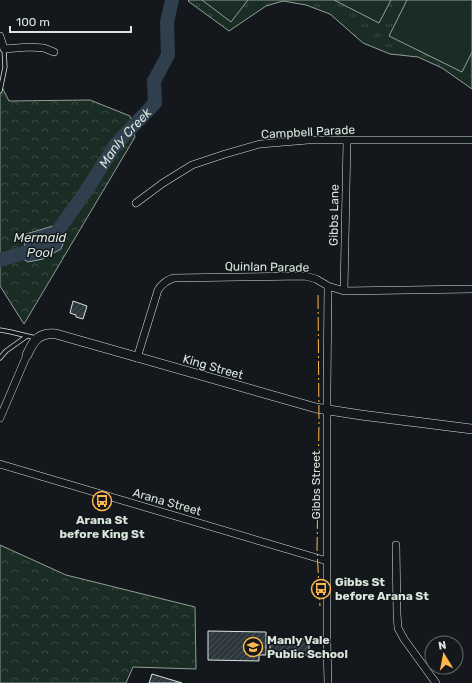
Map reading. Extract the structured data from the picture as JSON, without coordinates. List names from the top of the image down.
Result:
{
  "streets": {
    "street": [
      "Campbell Parade",
      "Gibbs Lane",
      "Quinlan Parade",
      "King Street",
      "Gibbs Street",
      "Arana Street"
    ]
  },
  "crossings": [
    ["Campbell Parade", "Gibbs Lane"],
    ["Gibbs Lane", "Quinlan Parade"],
    ["Quinlan Parade", "King Street"],
    ["Quinlan Parade", "Gibbs Street"],
    ["King Street", "Gibbs Street"],
    ["Gibbs Street", "Arana Street"]
  ],
  "water": ["Manly Creek", "Mermaid Pool"],
  "places": {
    "bus stop": ["Arana St before King St", "Gibbs St before Arana St"],
    "school or university": ["Manly Vale Public School"]
  },
  "scale_bar": "100 m",
  "north": "top"
}
